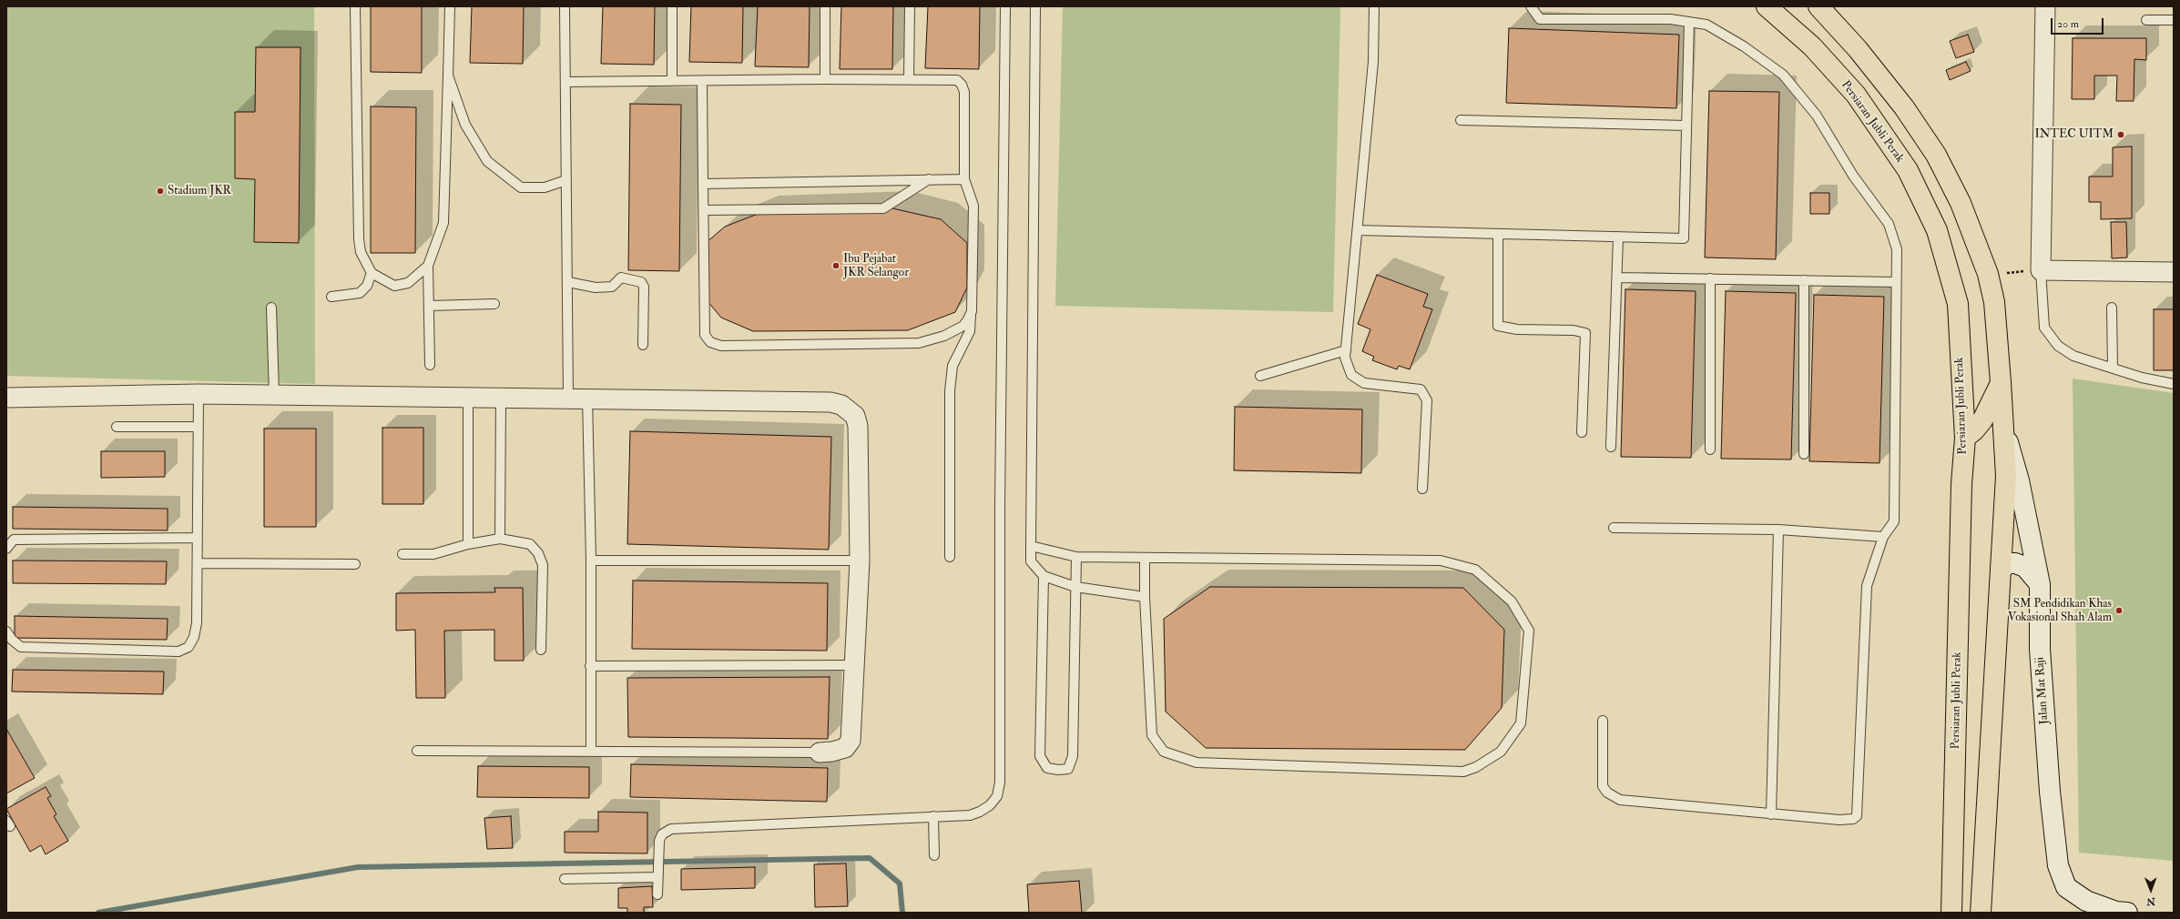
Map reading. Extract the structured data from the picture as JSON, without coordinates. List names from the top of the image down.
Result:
{
  "streets": {
    "main road": ["Persiaran Jubli Perak"],
    "street": ["Jalan Mat Raji"]
  },
  "places": [
    "INTEC UITM",
    "Stadium JKR",
    "Ibu Pejabat JKR Selangor",
    "SM Pendidikan Khas Vokasional Shah Alam"
  ],
  "scale_bar": "20 m",
  "north": "bottom"
}
